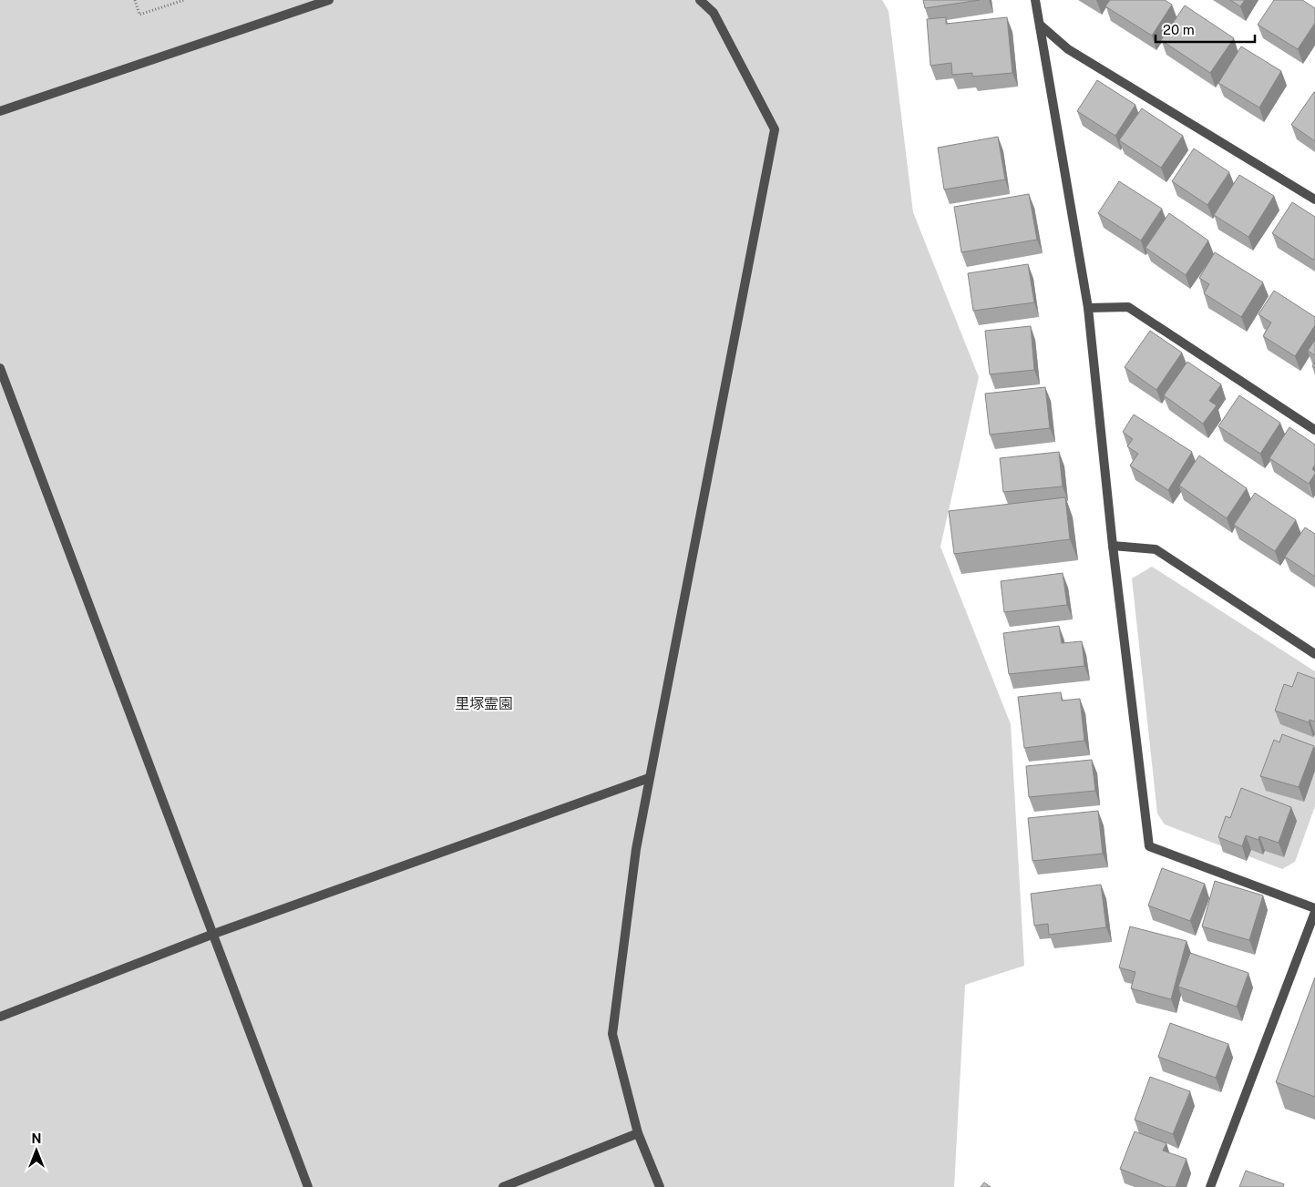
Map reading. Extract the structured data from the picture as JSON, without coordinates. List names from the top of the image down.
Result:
{
  "parks": ["里塚霊園"],
  "scale_bar": "20 m",
  "north": "top"
}
